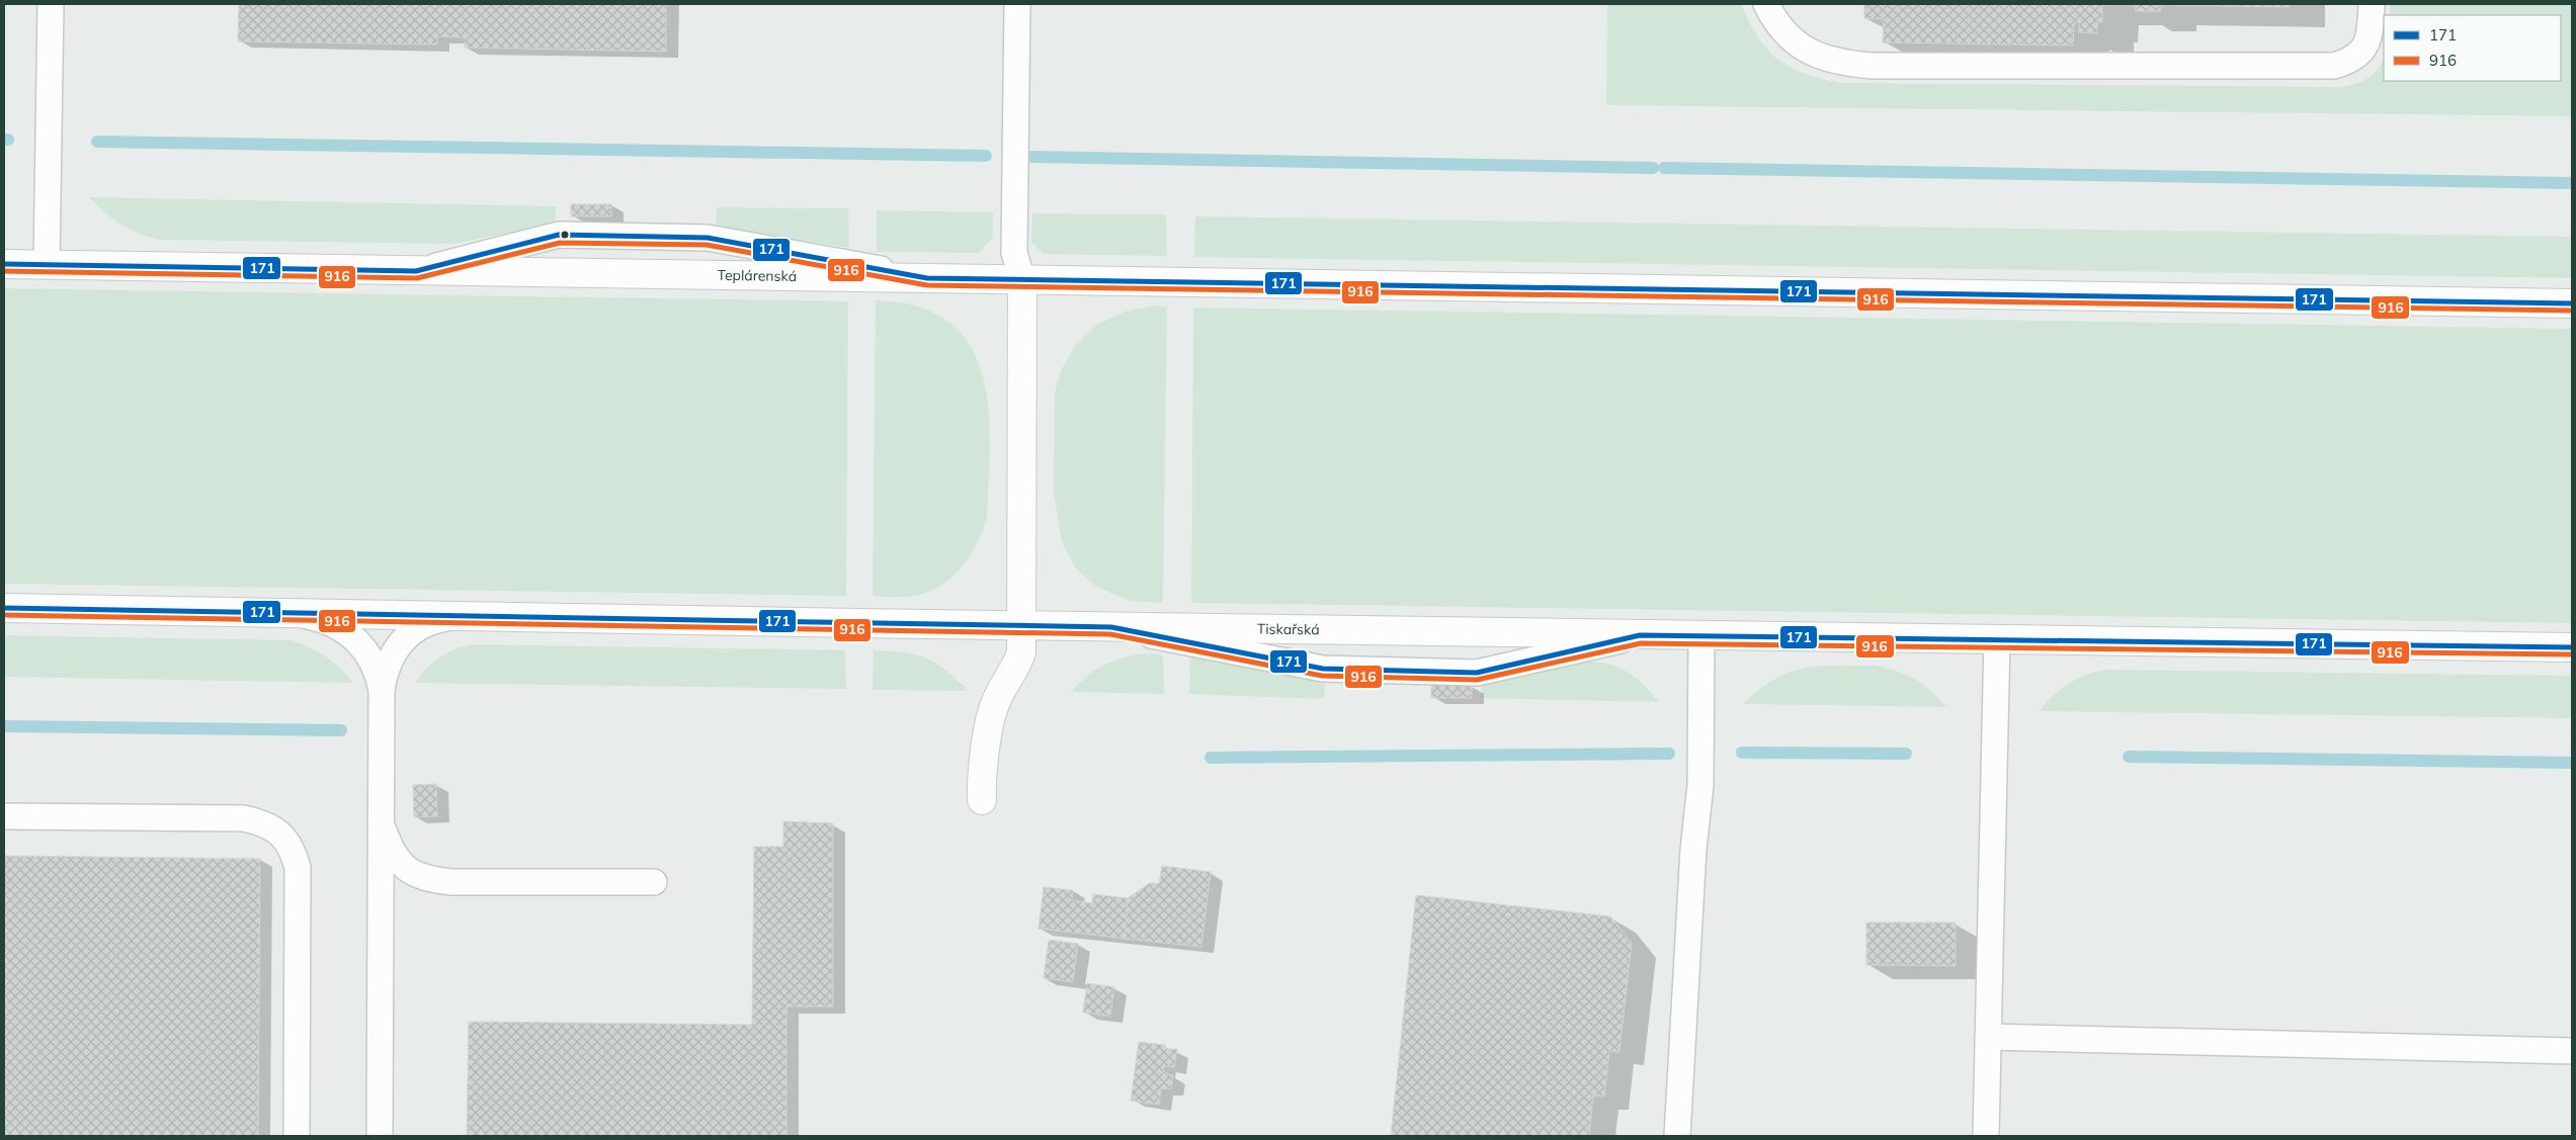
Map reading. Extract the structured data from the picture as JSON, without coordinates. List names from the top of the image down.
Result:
{
  "streets": {
    "street": ["Teplárenská", "Tiskařská"]
  },
  "lines": ["transit line 171", "transit line 916"],
  "legend": ["171", "916"]
}
